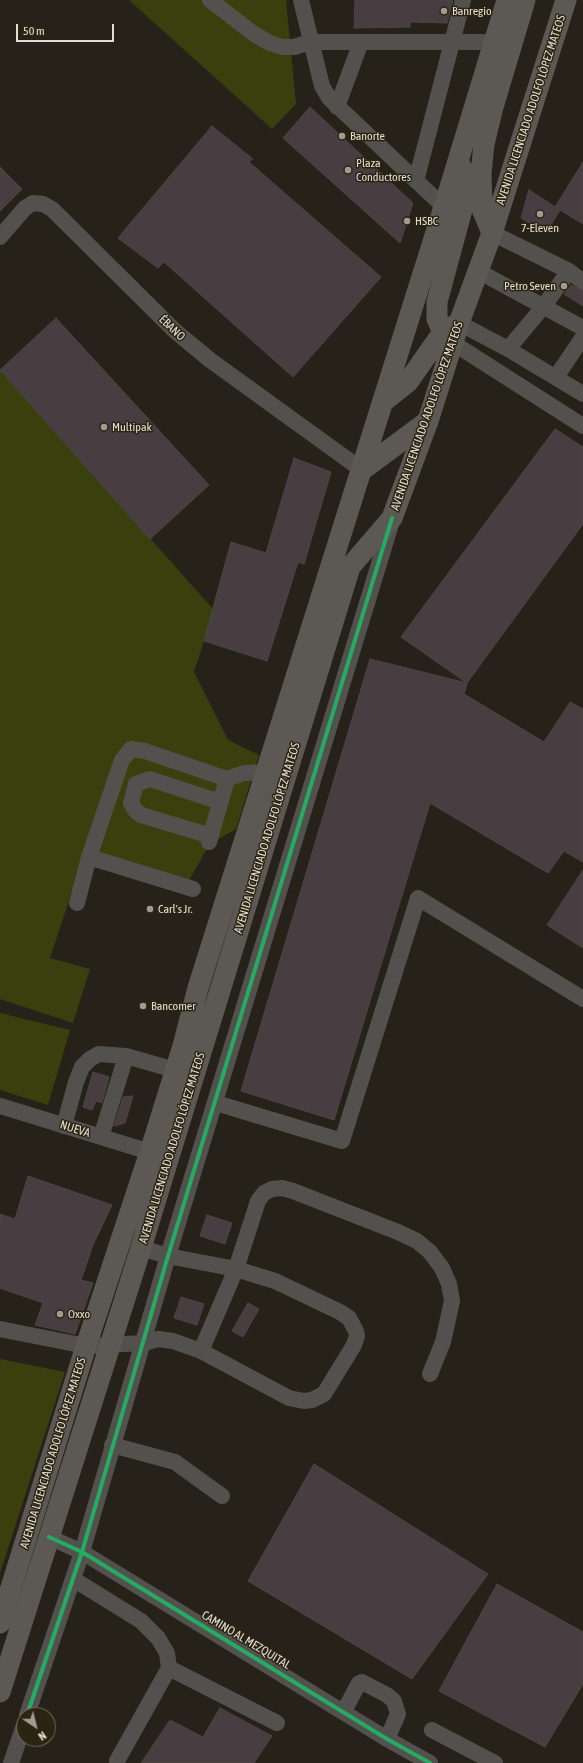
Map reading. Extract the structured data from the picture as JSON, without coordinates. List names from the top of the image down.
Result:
{
  "streets": {
    "main road": ["AVENIDA LICENCIADO ADOLFO LÓPEZ MATEOS"],
    "street": ["ÉBANO", "NUEVA", "CAMINO AL MEZQUITAL"]
  },
  "crossings": [
    ["AVENIDA LICENCIADO ADOLFO LÓPEZ MATEOS", "ÉBANO"],
    ["AVENIDA LICENCIADO ADOLFO LÓPEZ MATEOS", "NUEVA"],
    ["AVENIDA LICENCIADO ADOLFO LÓPEZ MATEOS", "CAMINO AL MEZQUITAL"]
  ],
  "places": [
    "Banregio",
    "Banorte",
    "Plaza Conductores",
    "7-Eleven",
    "HSBC",
    "Petro Seven",
    "Multipak",
    "Carl's Jr.",
    "Bancomer",
    "Oxxo"
  ],
  "scale_bar": "50 m",
  "north": "bottom right"
}
